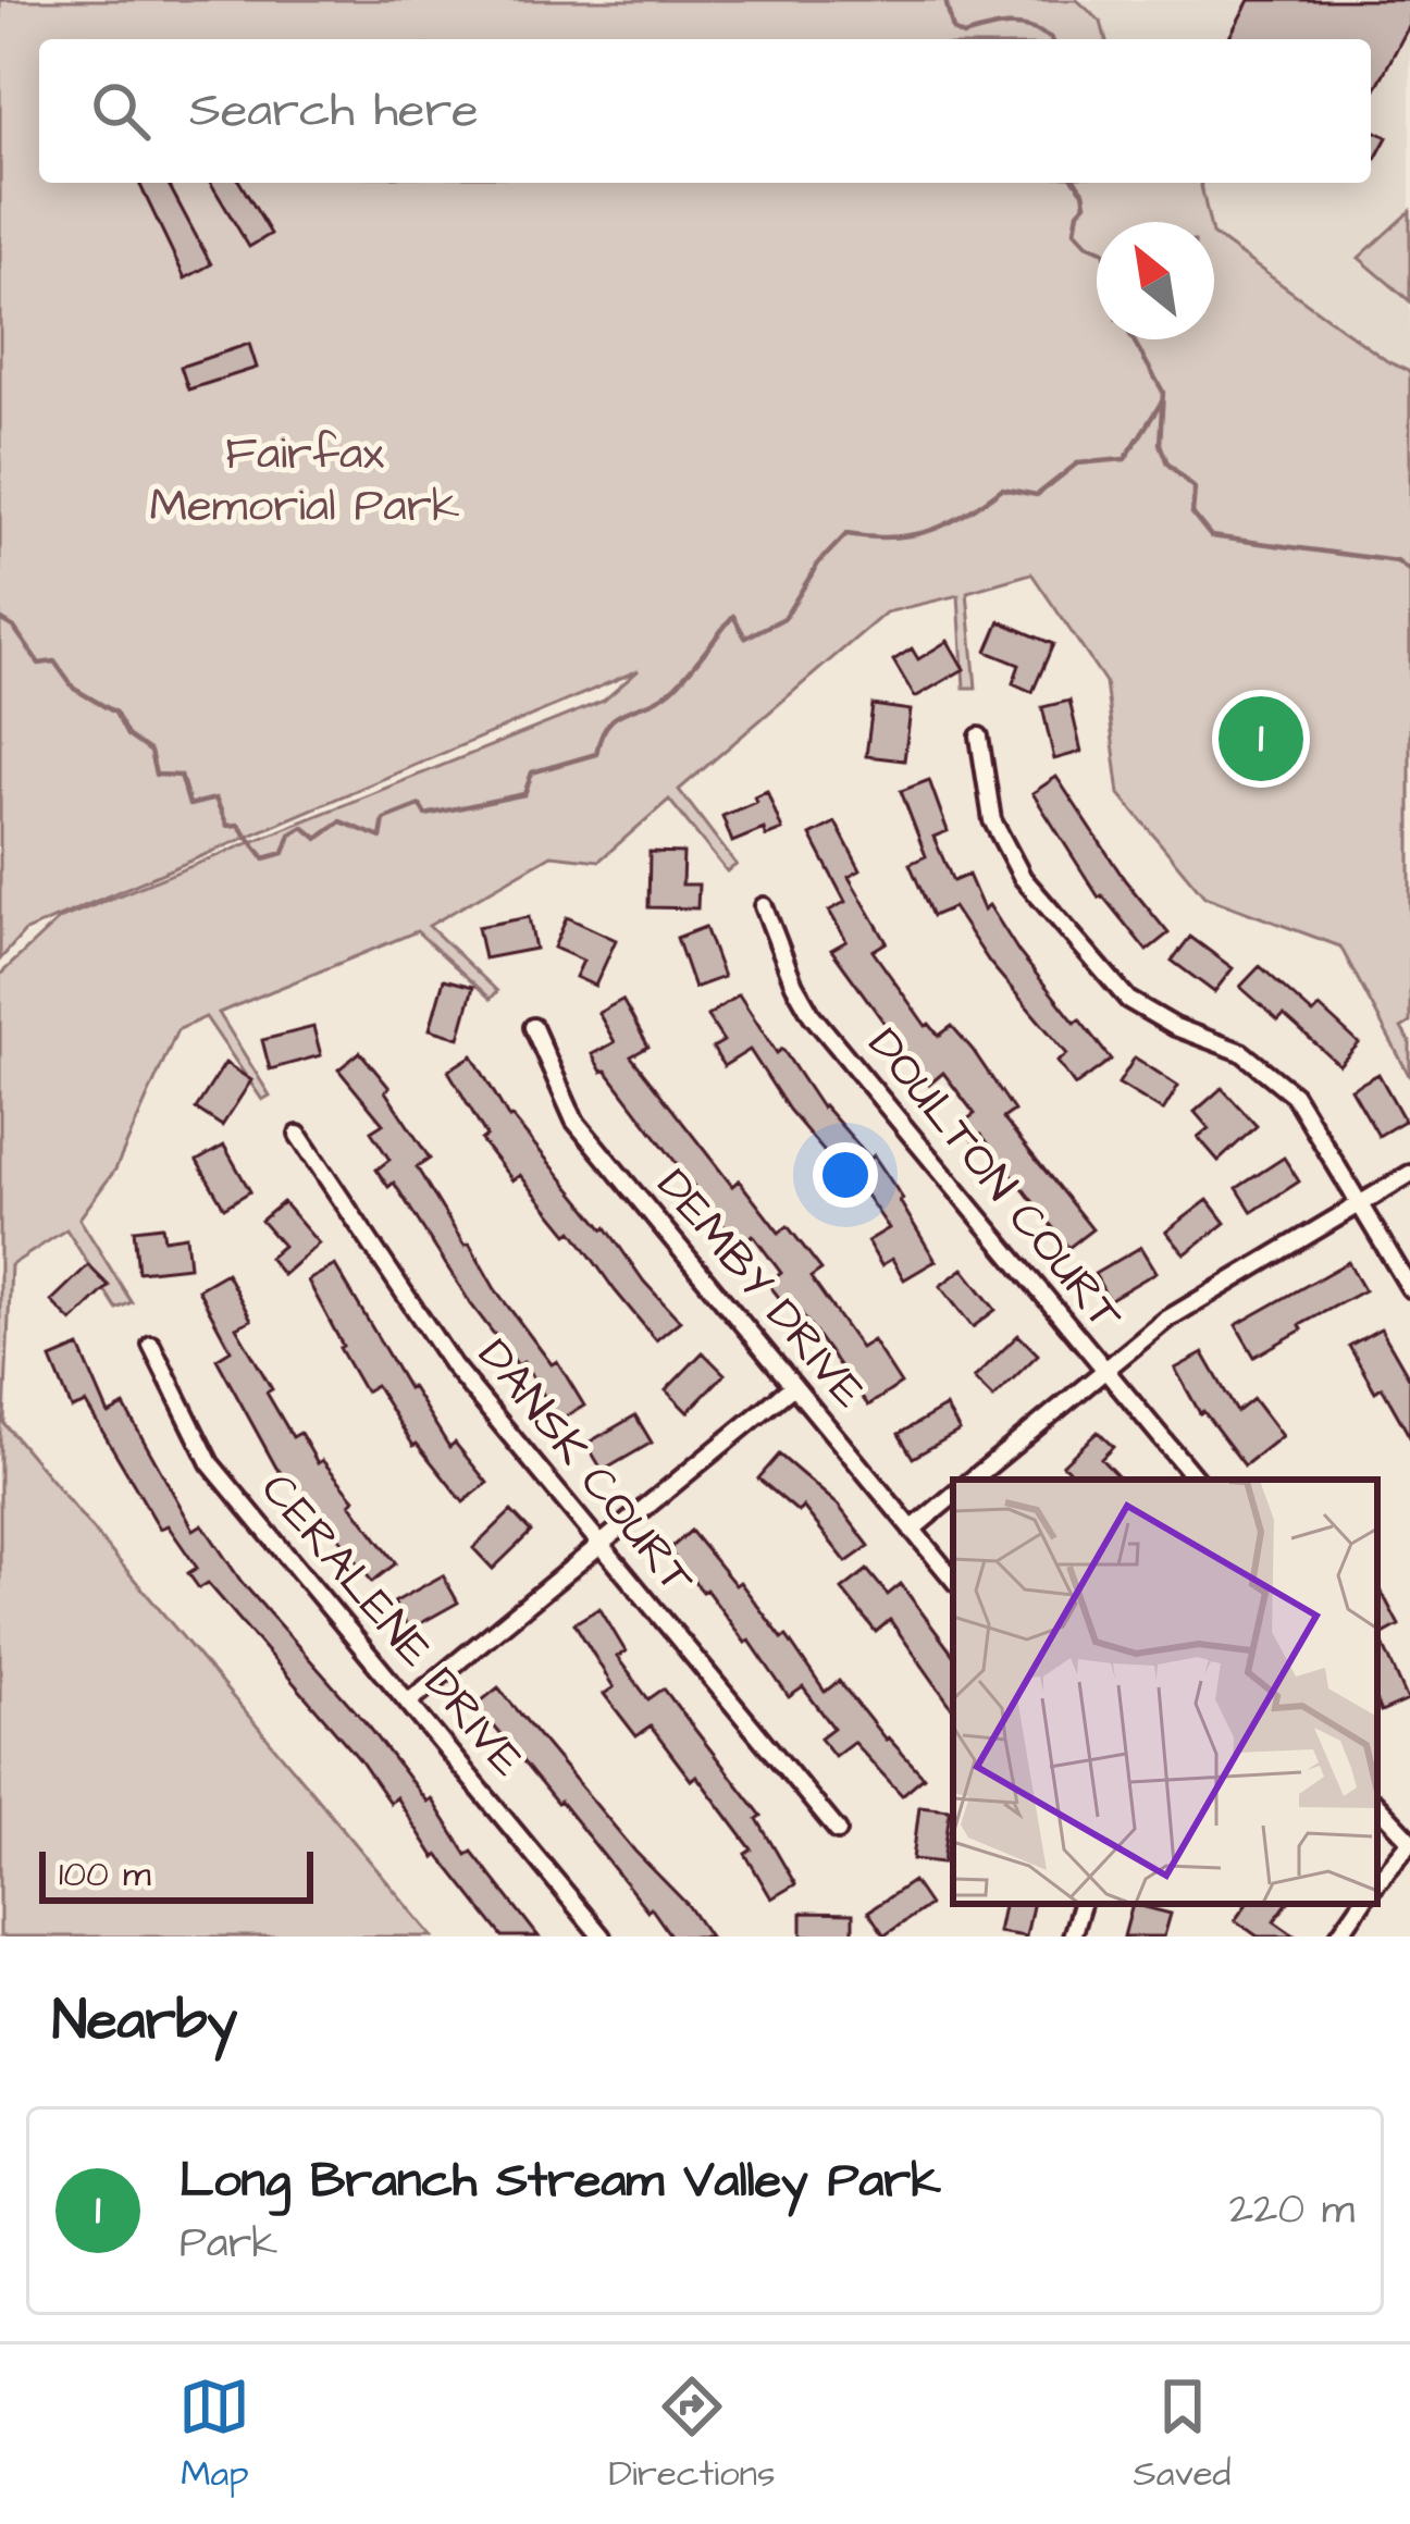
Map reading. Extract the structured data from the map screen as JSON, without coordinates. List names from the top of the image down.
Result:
{
  "streets": {
    "street": [
      "DOULTON COURT",
      "DEMBY DRIVE",
      "DANSK COURT",
      "CERALENE DRIVE"
    ]
  },
  "parks": ["Fairfax Memorial Park"],
  "scale_bar": "100 m",
  "north": "top left",
  "page": {
    "search": "Search here",
    "pins": "1",
    "scale": "100 m",
    "heading": "Nearby",
    "list": [
      {
        "mark": "1",
        "name": "Long Branch Stream Valley Park",
        "note": "Park",
        "value": "220 m"
      }
    ],
    "nav": ["Map", "Directions", "Saved"]
  }
}
